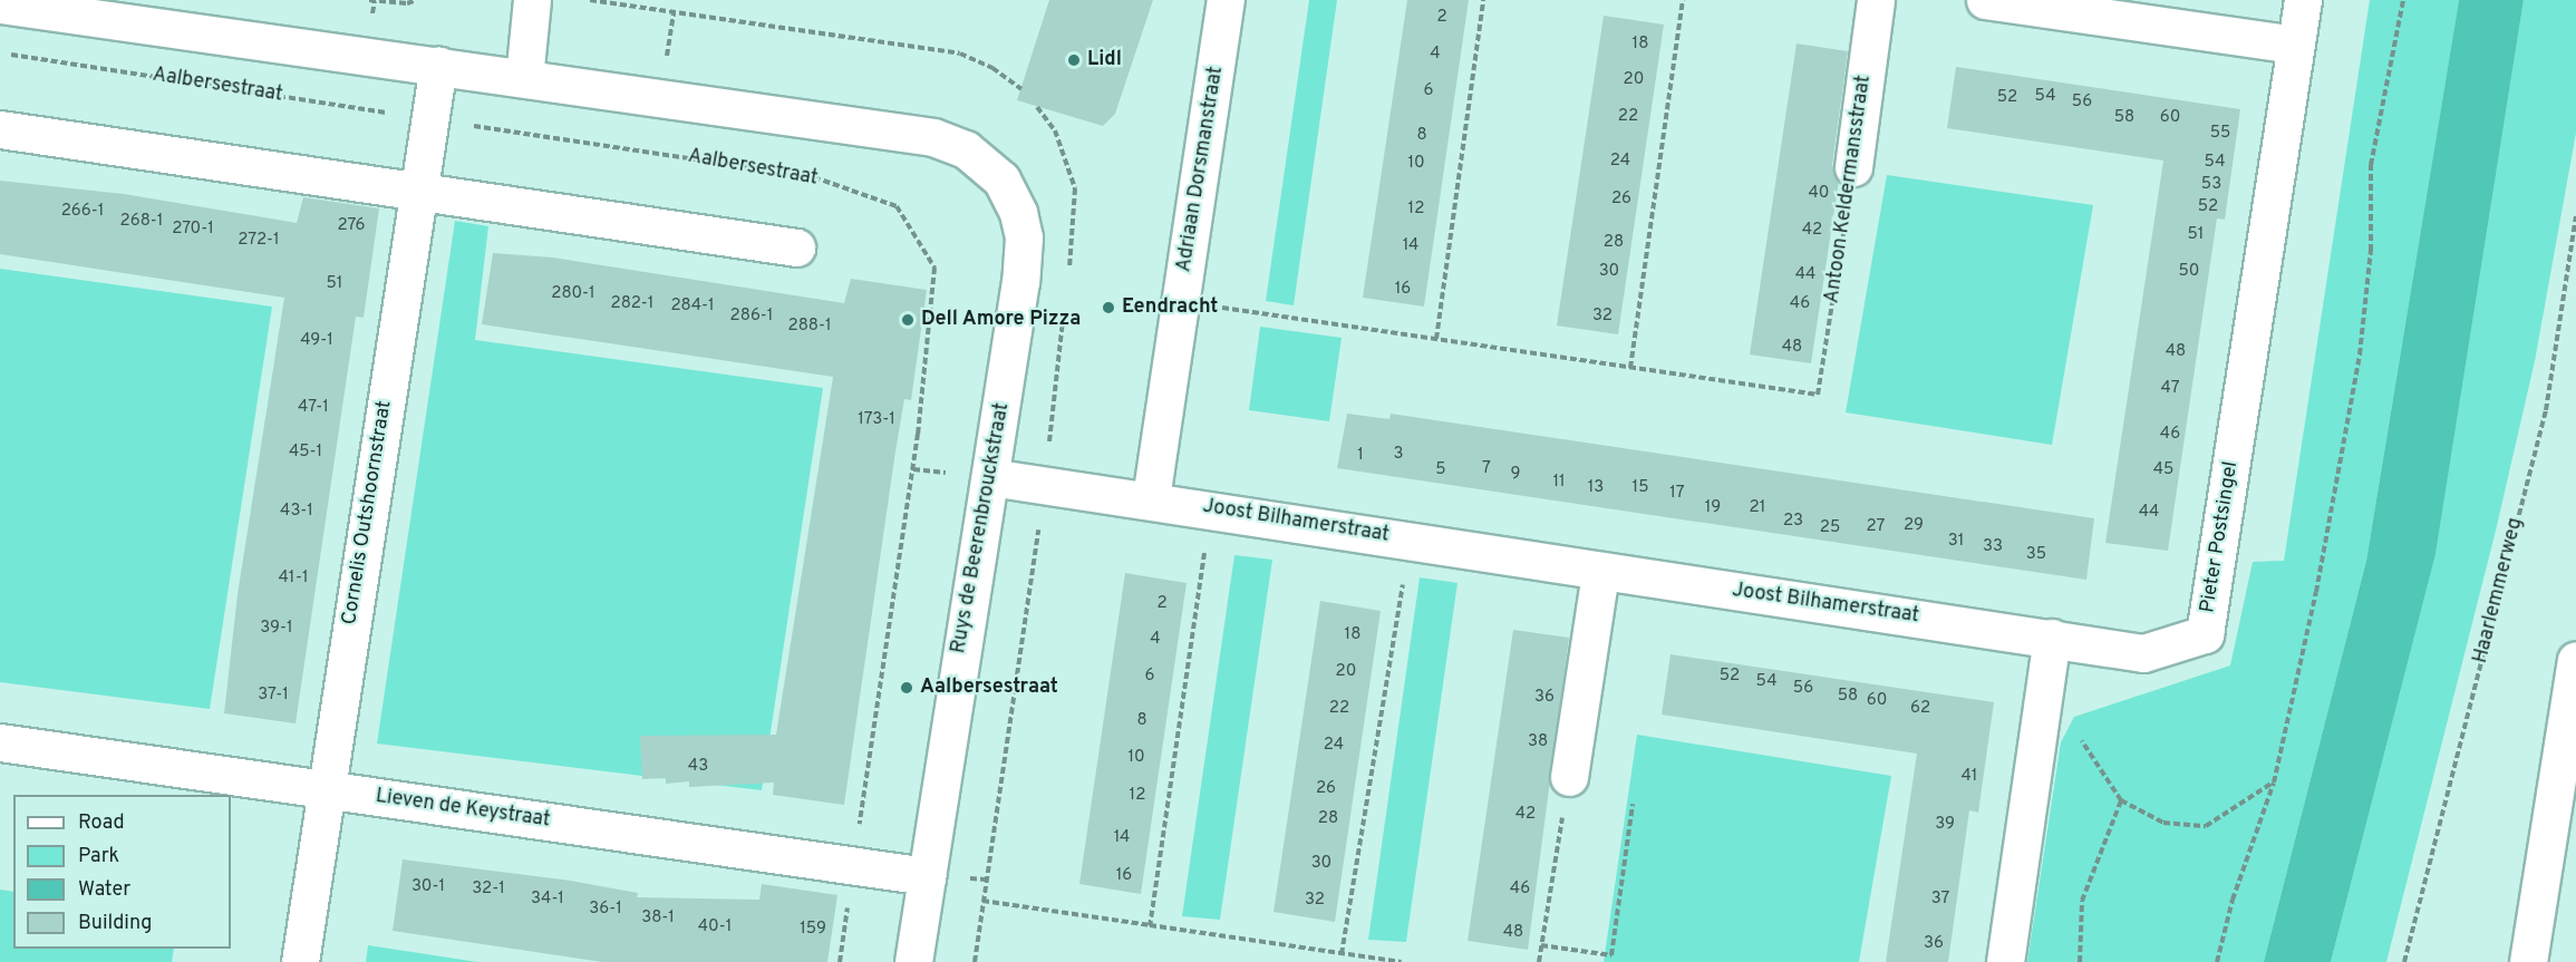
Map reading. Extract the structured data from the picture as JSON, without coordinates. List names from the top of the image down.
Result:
{
  "streets": {
    "street": [
      "Adriaan Dorsmanstraat",
      "Antoon Keldermansstraat",
      "Cornelis Outshoornstraat",
      "Joost Bilhamerstraat",
      "Ruys de Beerenbrouckstraat",
      "Pieter Postsingel",
      "Lieven de Keystraat"
    ],
    "path": ["Aalbersestraat", "Haarlemmerweg"]
  },
  "crossings": [
    ["Aalbersestraat", "Cornelis Outshoornstraat"],
    ["Aalbersestraat", "Lieven de Keystraat"],
    ["Adriaan Dorsmanstraat", "Joost Bilhamerstraat"],
    ["Cornelis Outshoornstraat", "Lieven de Keystraat"],
    ["Joost Bilhamerstraat", "Ruys de Beerenbrouckstraat"],
    ["Joost Bilhamerstraat", "Pieter Postsingel"],
    ["Ruys de Beerenbrouckstraat", "Lieven de Keystraat"]
  ],
  "places": [
    "Lidl",
    "Eendracht",
    "Dell Amore Pizza",
    "Aalbersestraat"
  ],
  "house_numbers": [
    "2",
    "18",
    "4",
    "20",
    "6",
    "54",
    "52",
    "56",
    "22",
    "58",
    "60",
    "55",
    "8",
    "24",
    "54",
    "10",
    "53",
    "40",
    "26",
    "52",
    "12",
    "266-1",
    "268-1",
    "276",
    "270-1",
    "42",
    "51",
    "272-1",
    "28",
    "14",
    "30",
    "50",
    "44",
    "51",
    "16",
    "280-1",
    "282-1",
    "46",
    "284-1",
    "286-1",
    "32",
    "288-1",
    "49-1",
    "48",
    "48",
    "47",
    "47-1",
    "173-1",
    "46",
    "45-1",
    "3",
    "1",
    "7",
    "5",
    "45",
    "9",
    "11",
    "13",
    "15",
    "17",
    "19",
    "21",
    "43-1",
    "44",
    "23",
    "29",
    "27",
    "25",
    "31",
    "33",
    "35",
    "41-1",
    "2",
    "39-1",
    "18",
    "4",
    "20",
    "6",
    "52",
    "54",
    "56",
    "37-1",
    "58",
    "36",
    "60",
    "22",
    "62",
    "8",
    "38",
    "24",
    "10",
    "43",
    "41",
    "26",
    "12",
    "42",
    "28",
    "39",
    "14",
    "30",
    "16",
    "30-1",
    "32-1",
    "46",
    "34-1",
    "37",
    "32",
    "36-1",
    "38-1",
    "40-1",
    "159",
    "48",
    "36"
  ],
  "legend": [
    "Road",
    "Park",
    "Water",
    "Building"
  ]
}
